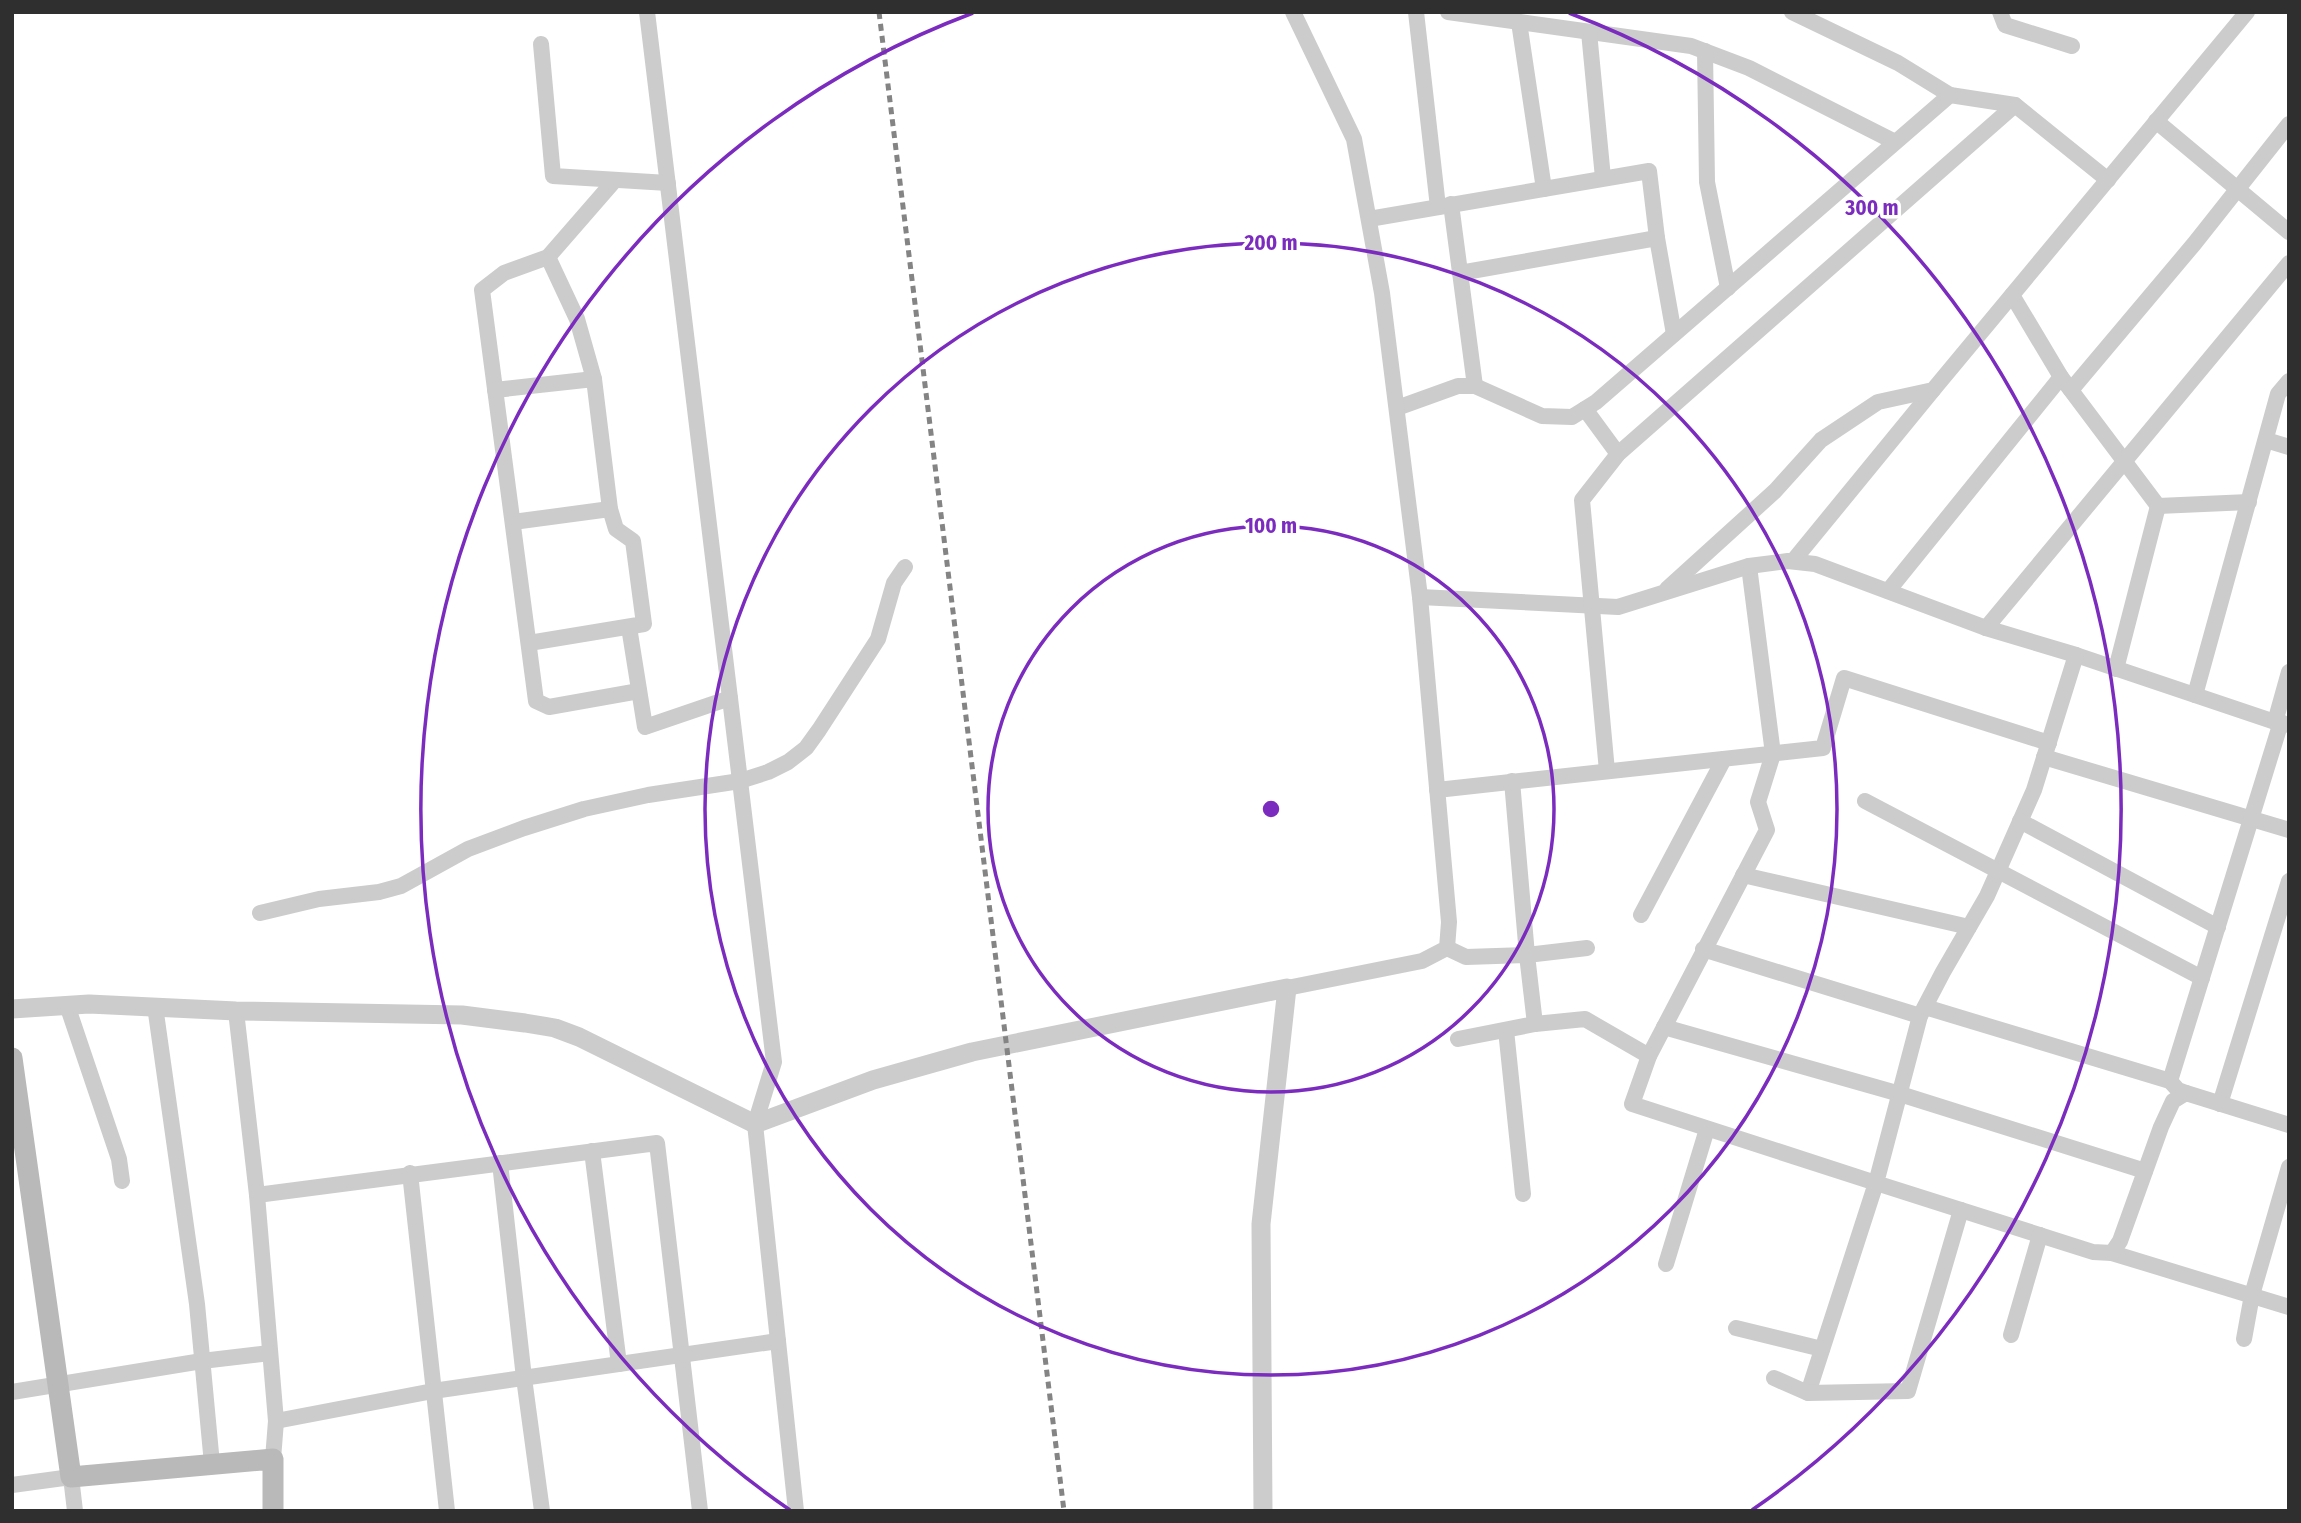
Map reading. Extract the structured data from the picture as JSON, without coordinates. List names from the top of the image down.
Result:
{
  "rings": ["300 m", "200 m", "100 m"]
}
